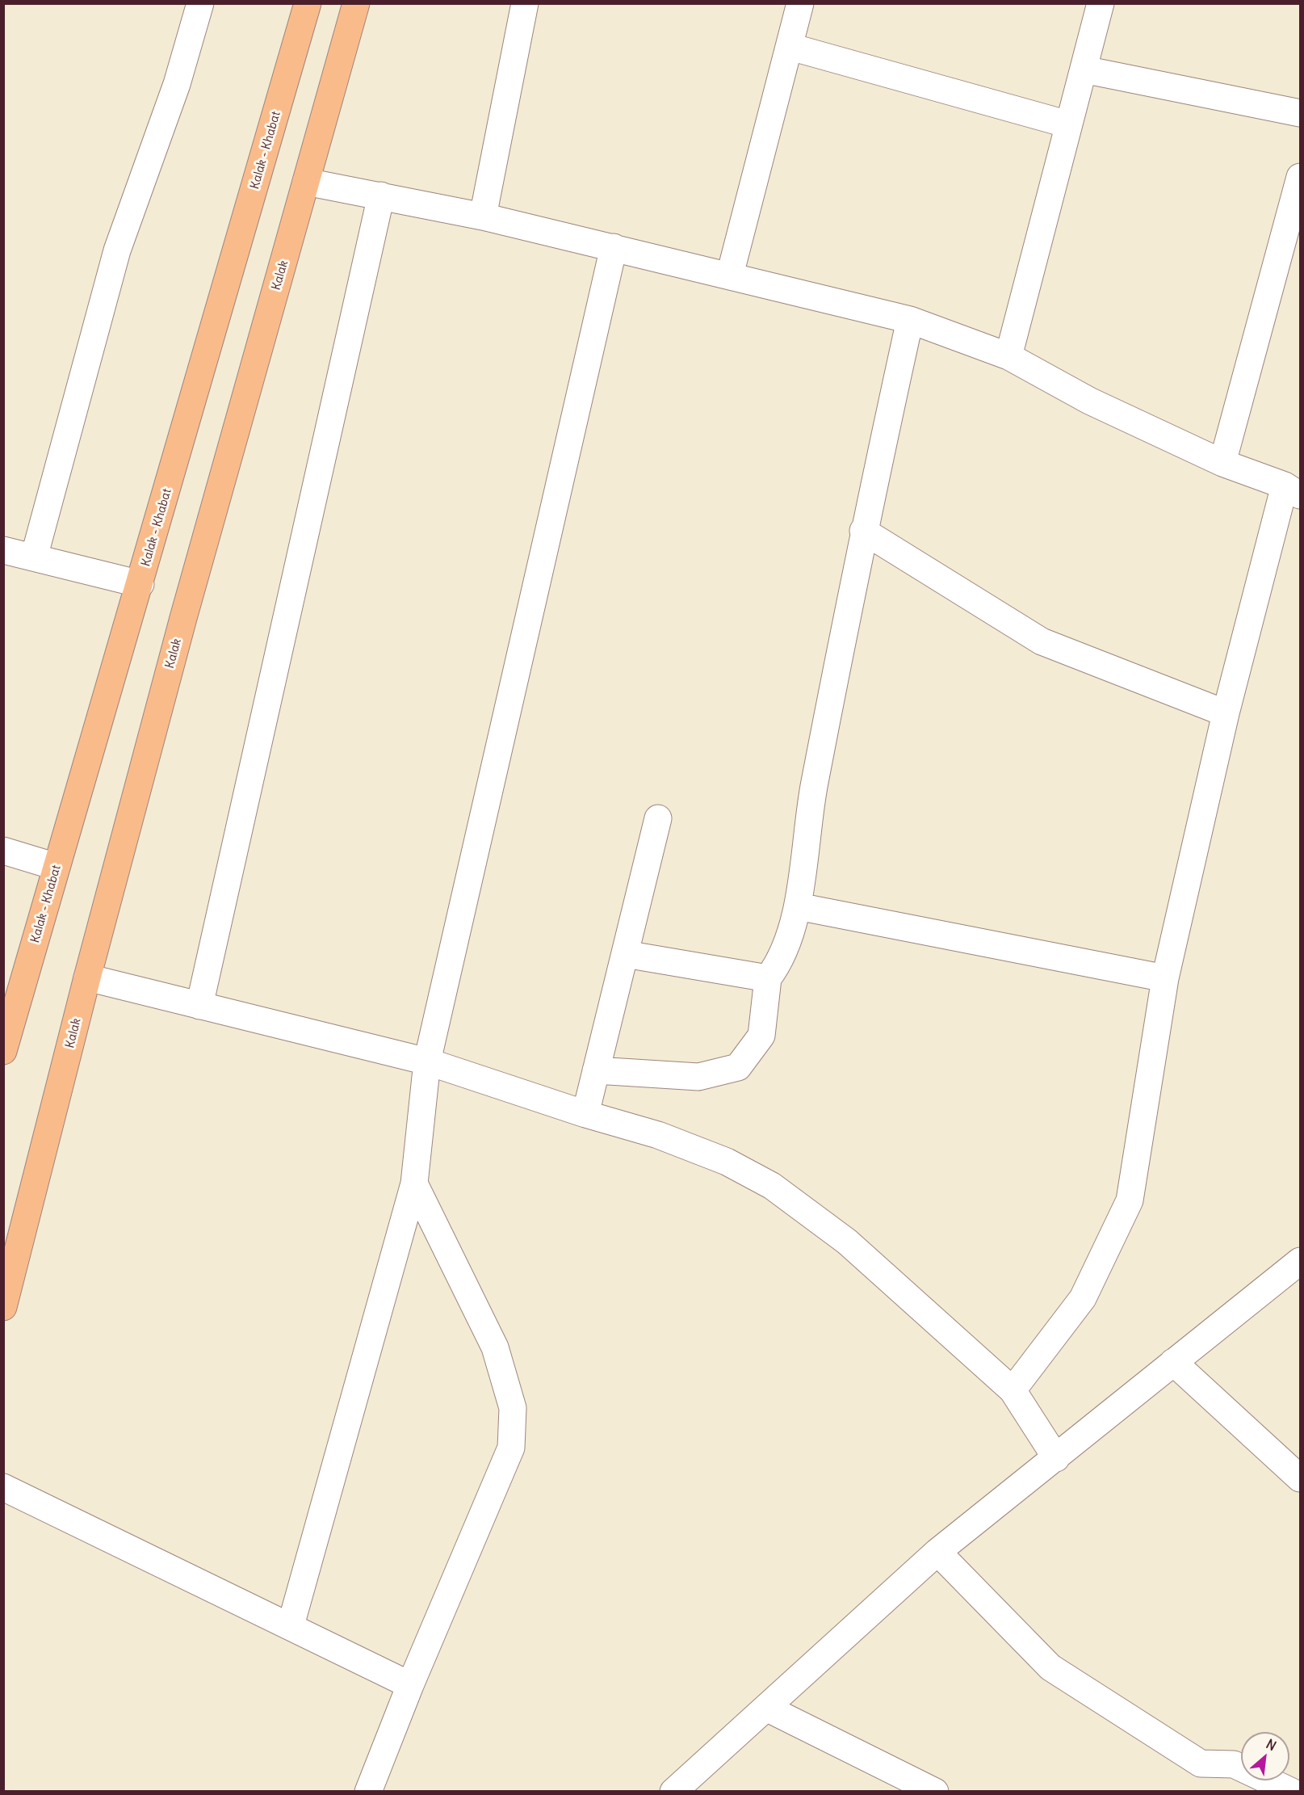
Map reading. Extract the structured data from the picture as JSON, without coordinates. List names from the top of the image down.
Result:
{
  "streets": {
    "main road": ["Kalak - Khabat", "Kalak"]
  },
  "north": "top right"
}
